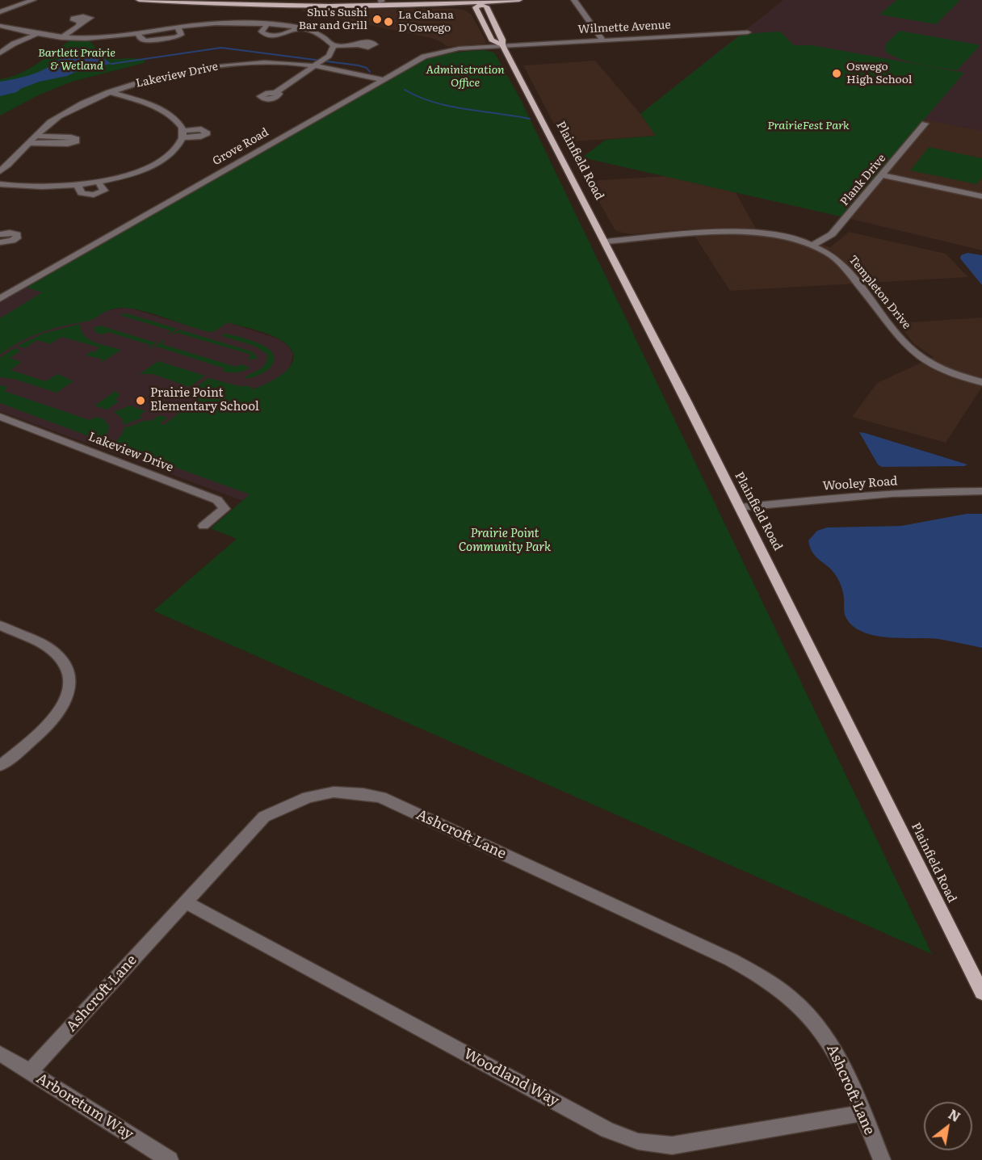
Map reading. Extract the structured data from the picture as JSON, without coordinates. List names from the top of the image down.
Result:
{
  "streets": {
    "main road": ["Plainfield Road"],
    "street": [
      "Wilmette Avenue",
      "Lakeview Drive",
      "Grove Road",
      "Plank Drive",
      "Templeton Drive",
      "Wooley Road",
      "Ashcroft Lane",
      "Woodland Way",
      "Arboretum Way"
    ]
  },
  "crossings": [
    ["Wilmette Avenue", "Grove Road"],
    ["Wilmette Avenue", "Plainfield Road"],
    ["Lakeview Drive", "Grove Road"],
    ["Grove Road", "Plainfield Road"],
    ["Plainfield Road", "Templeton Drive"],
    ["Plainfield Road", "Wooley Road"],
    ["Plank Drive", "Templeton Drive"],
    ["Ashcroft Lane", "Woodland Way"],
    ["Ashcroft Lane", "Arboretum Way"]
  ],
  "parks": [
    "Bartlett Prairie & Wetland",
    "Administration Office",
    "PrairieFest Park",
    "Prairie Point Community Park"
  ],
  "places": [
    "Shu's Sushi Bar and Grill",
    "La Cabana D'Oswego",
    "Oswego High School",
    "Prairie Point Elementary School"
  ],
  "north": "top right"
}
